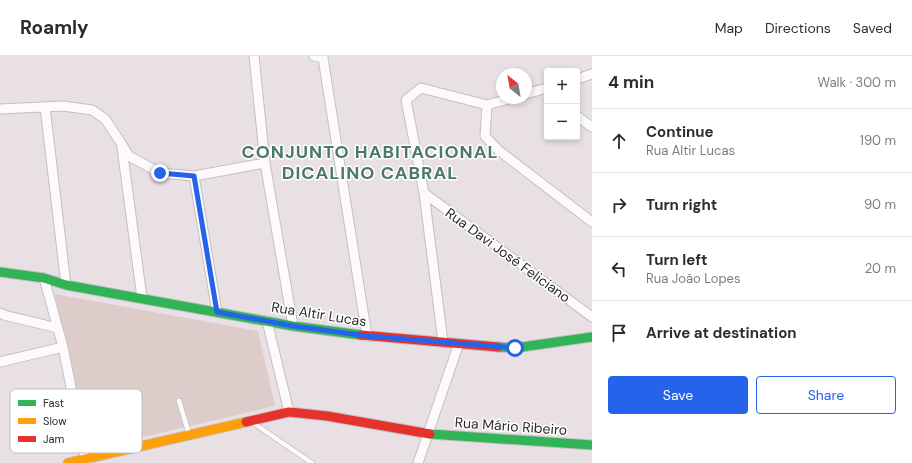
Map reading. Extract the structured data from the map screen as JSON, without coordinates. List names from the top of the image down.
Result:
{
  "streets": {
    "street": ["Rua Davi José Feliciano", "Rua Altir Lucas", "Rua Mário Ribeiro"]
  },
  "districts": ["CONJUNTO HABITACIONAL DICALINO CABRAL"],
  "legend": ["Fast", "Slow", "Jam"],
  "north": "top left",
  "page": {
    "header": "Roamly",
    "nav": ["Map", "Directions", "Saved"],
    "heading": ["4 min", "Walk · 300 m"],
    "map_buttons": ["+", "−"],
    "list": [
      ["Continue", "Rua Altir Lucas", "190 m"],
      ["Turn right", "90 m"],
      ["Turn left", "Rua João Lopes", "20 m"],
      "Arrive at destination"
    ],
    "buttons": ["Save", "Share"]
  }
}
